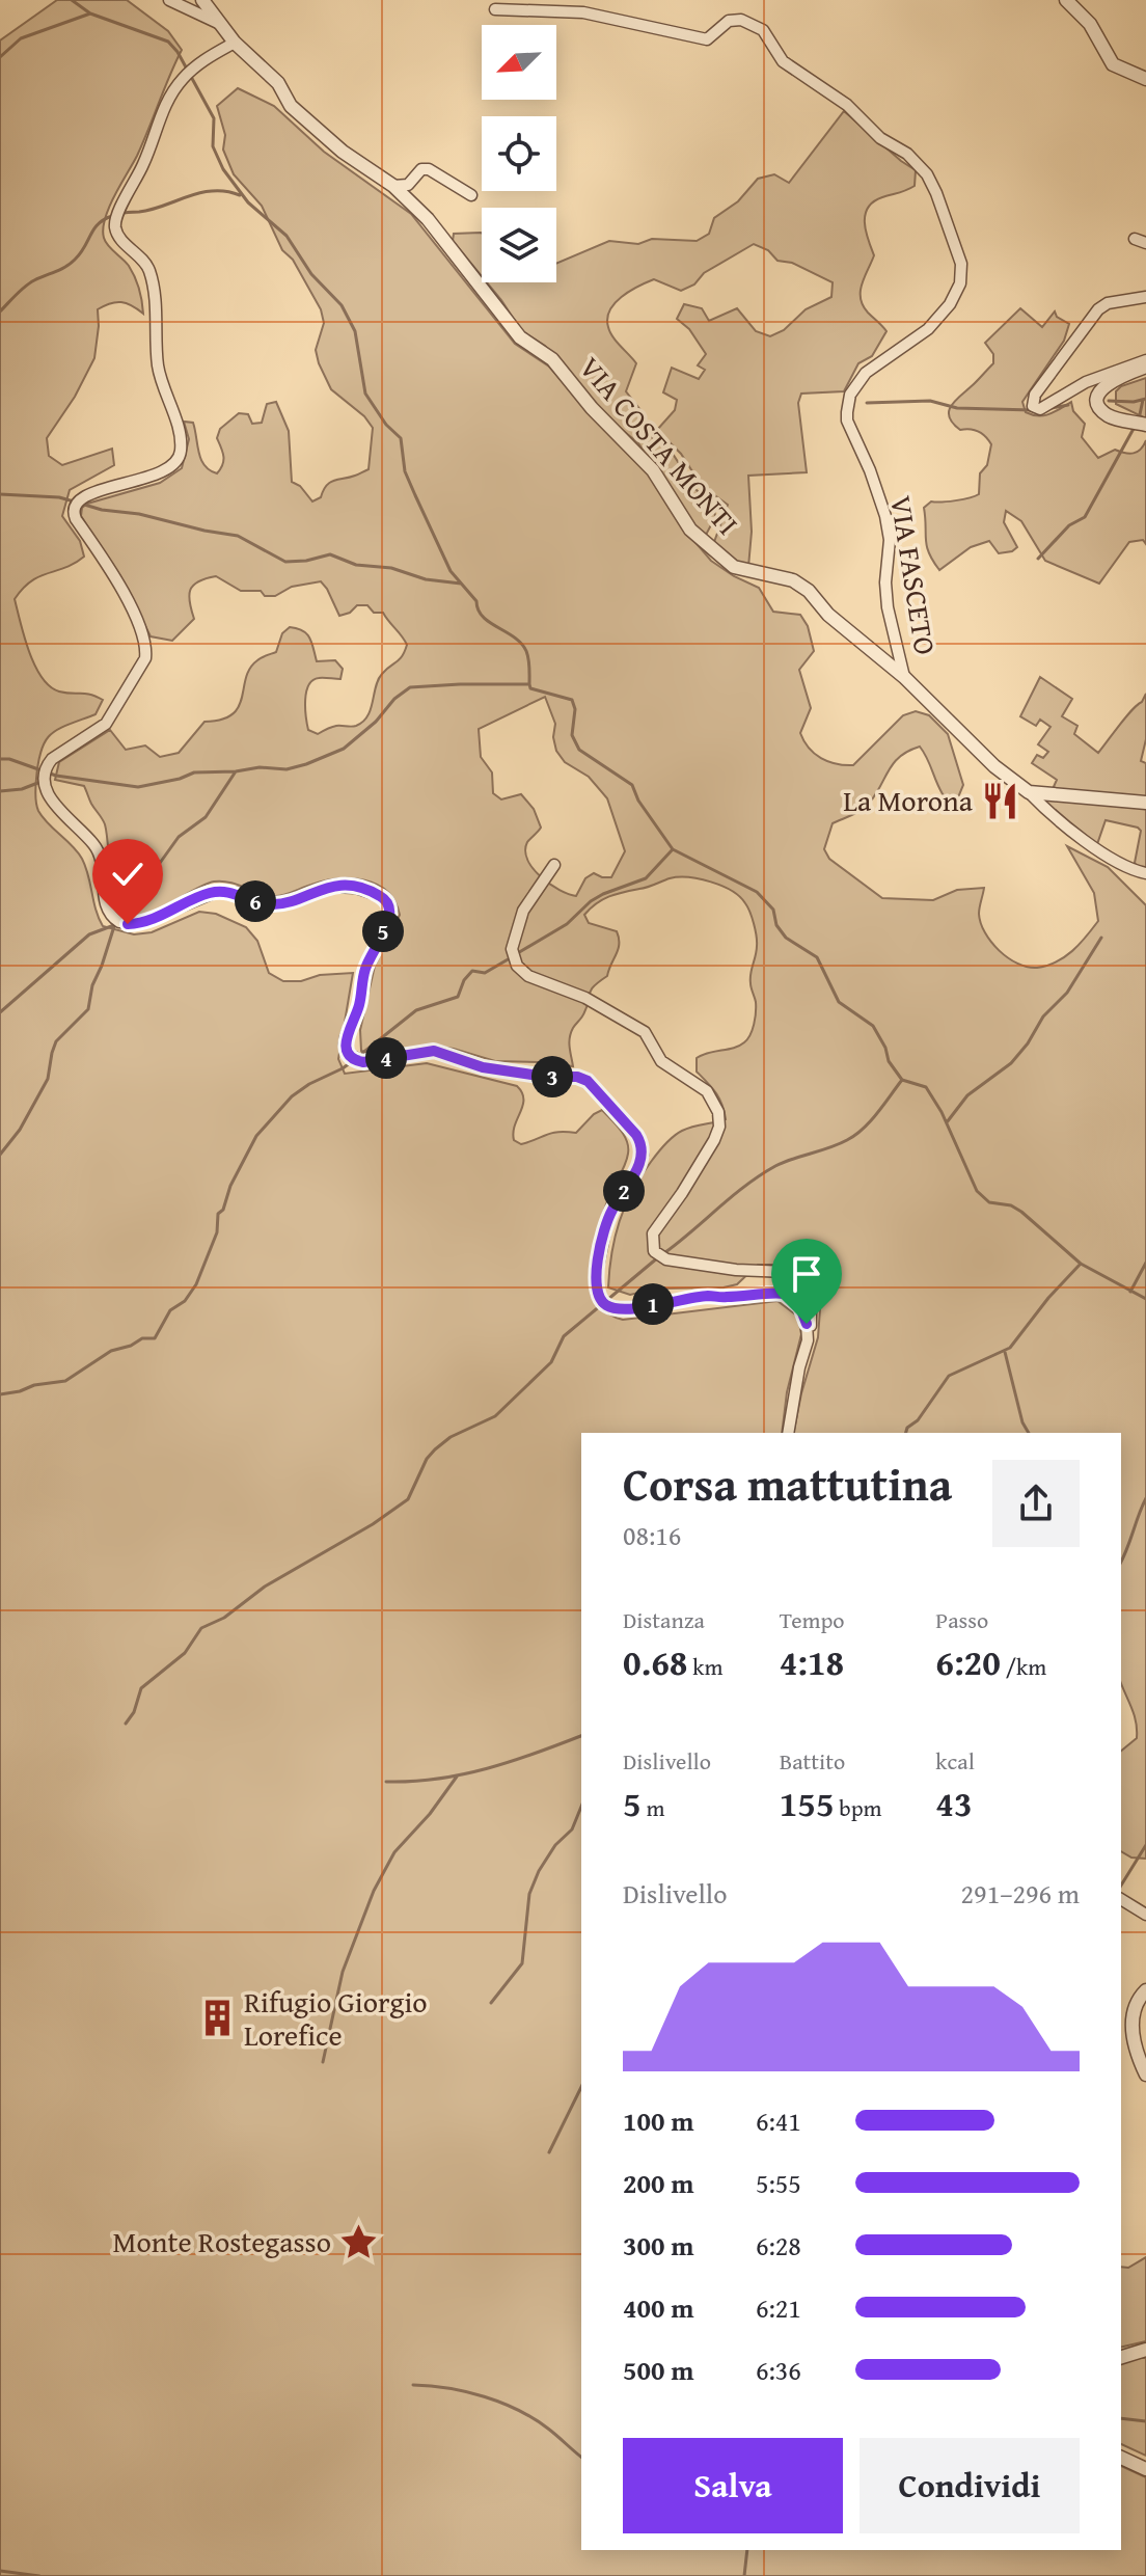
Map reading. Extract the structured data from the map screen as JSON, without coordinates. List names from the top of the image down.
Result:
{
  "streets": {
    "street": ["VIA COSTA MONTI", "VIA FASCETO"]
  },
  "crossings": [
    ["VIA COSTA MONTI", "VIA FASCETO"]
  ],
  "places": {
    "restaurant": ["La Morona"],
    "building": ["Rifugio Giorgio Lorefice"],
    "place": ["Monte Rostegasso"]
  },
  "north": "bottom left",
  "page": {
    "pins": [
      "6",
      "5",
      "4",
      "3",
      "2",
      "1"
    ],
    "heading": ["Corsa mattutina", "08:16"],
    "stats": [
      ["Distanza", "0.68 km"],
      ["Tempo", "4:18"],
      ["Passo", "6:20 /km"],
      ["Dislivello", "5 m"],
      ["Battito", "155 bpm"],
      ["kcal", "43"]
    ],
    "chart": ["Dislivello", "291–296 m"],
    "list": [
      {
        "name": "100 m",
        "note": "6:41"
      },
      {
        "name": "200 m",
        "note": "5:55"
      },
      {
        "name": "300 m",
        "note": "6:28"
      },
      {
        "name": "400 m",
        "note": "6:21"
      },
      {
        "name": "500 m",
        "note": "6:36"
      }
    ],
    "buttons": ["Salva", "Condividi"]
  }
}
